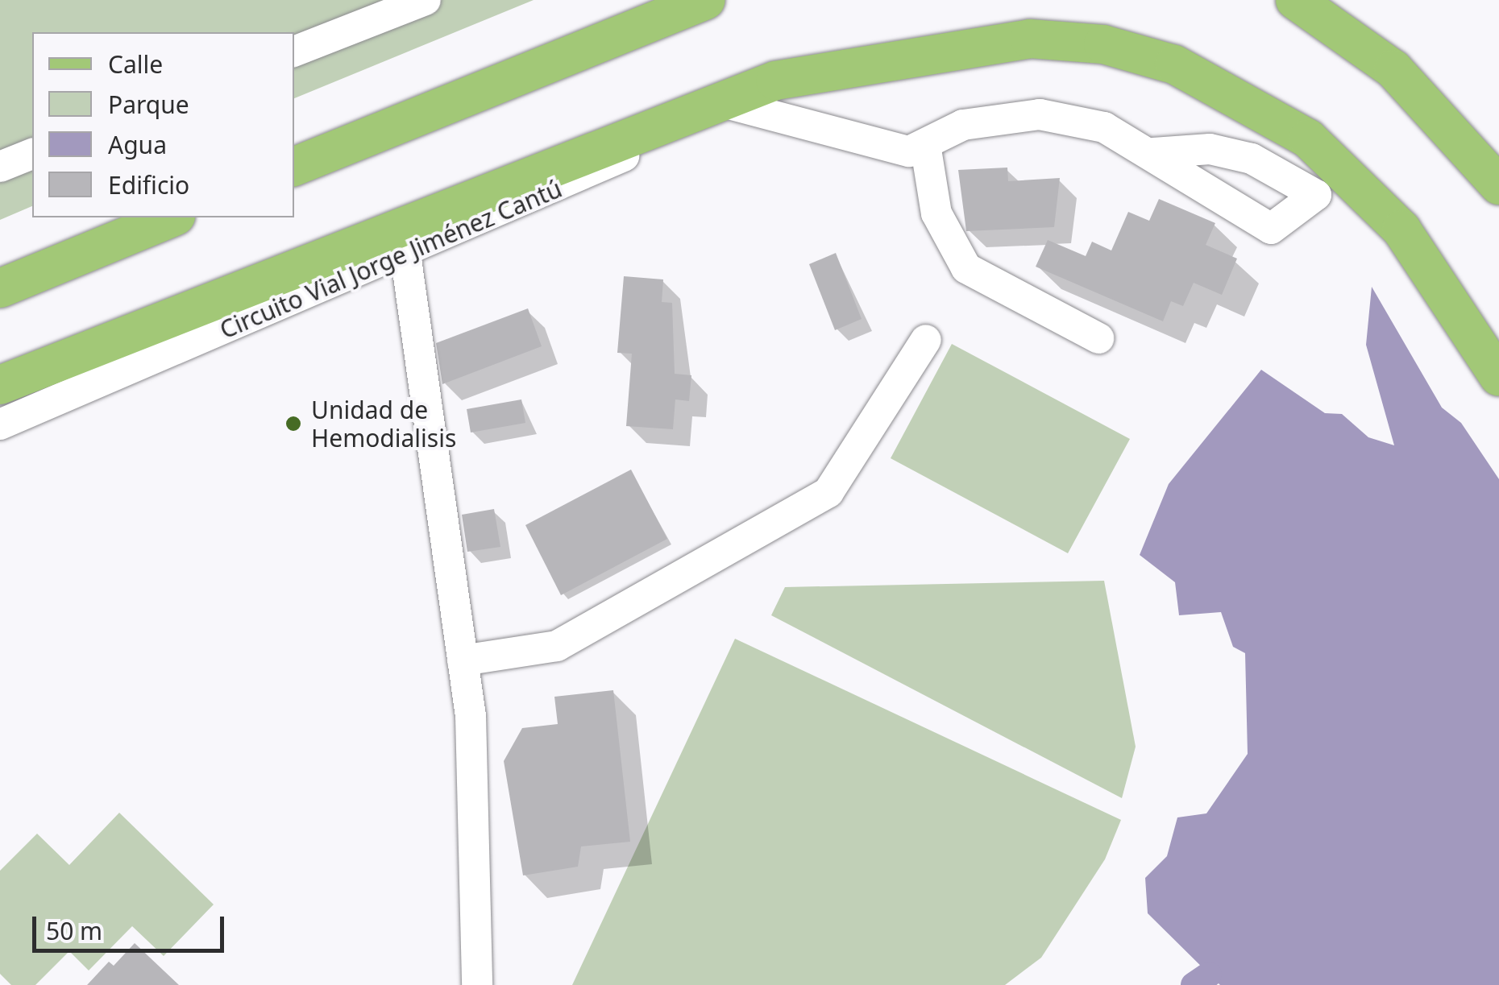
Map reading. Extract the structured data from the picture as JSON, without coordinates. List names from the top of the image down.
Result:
{
  "streets": {
    "main road": ["Circuito Vial Jorge Jiménez Cantú"]
  },
  "places": ["Unidad de Hemodialisis"],
  "legend": [
    "Calle",
    "Parque",
    "Agua",
    "Edificio"
  ],
  "scale_bar": "50 m"
}
